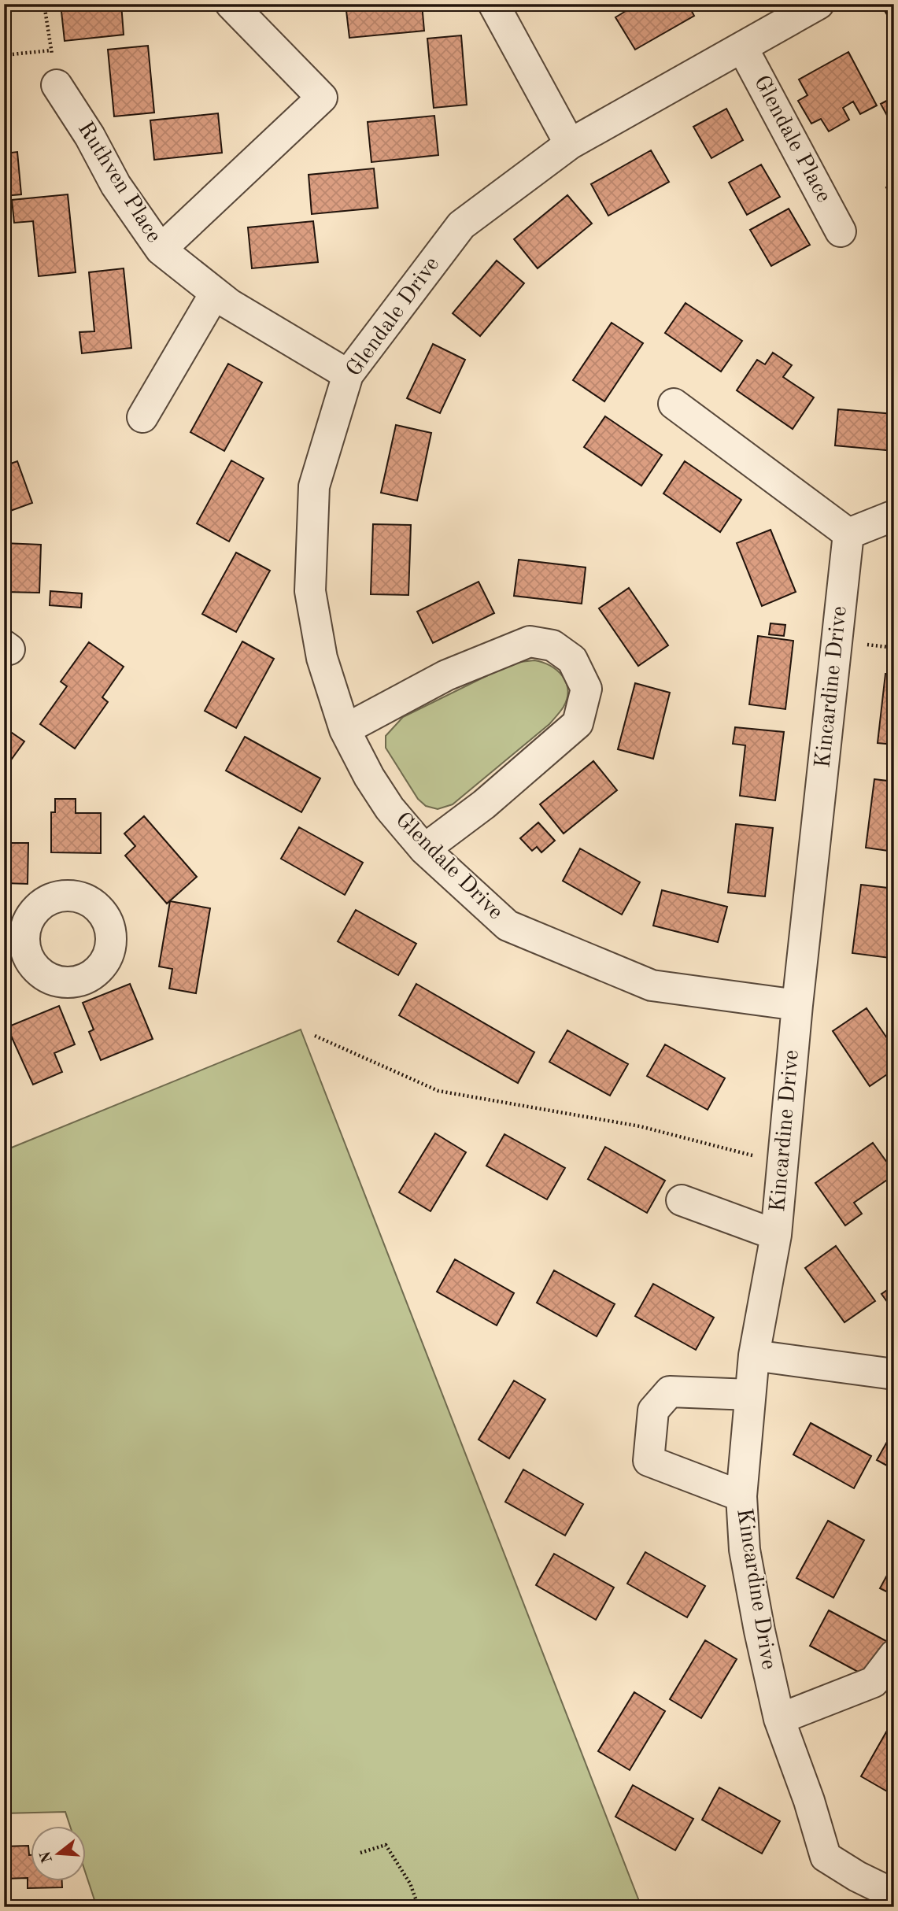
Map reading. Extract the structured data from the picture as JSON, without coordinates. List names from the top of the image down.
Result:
{
  "streets": {
    "street": [
      "Glendale Place",
      "Ruthven Place",
      "Glendale Drive",
      "Kincardine Drive"
    ]
  },
  "crossings": [
    ["Glendale Place", "Glendale Drive"],
    ["Ruthven Place", "Glendale Drive"],
    ["Glendale Drive", "Kincardine Drive"]
  ],
  "north": "left"
}
